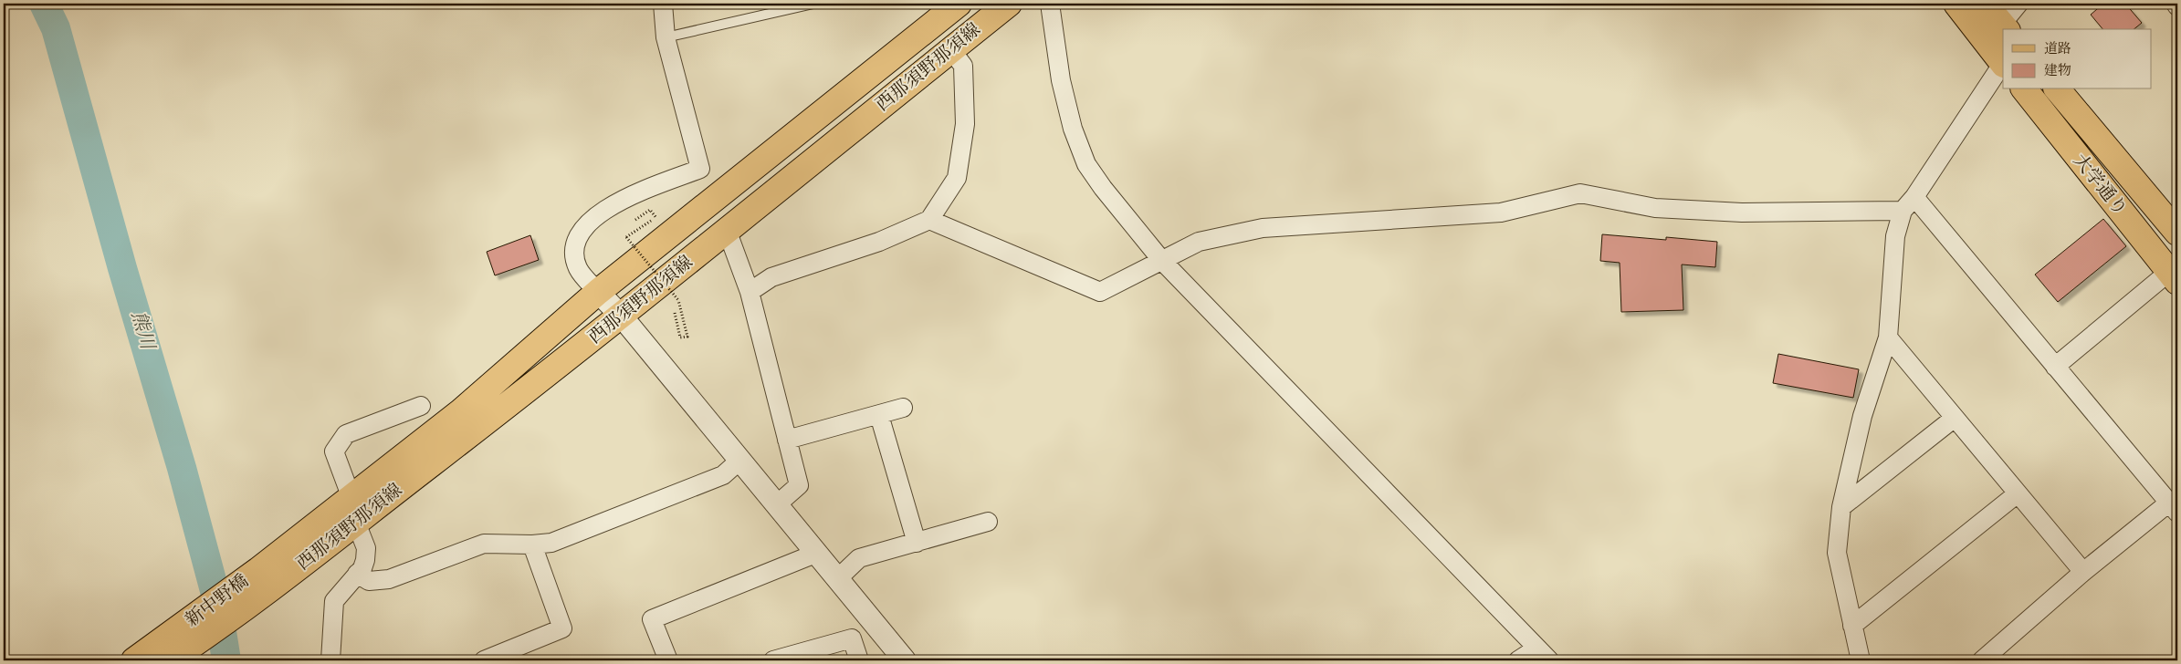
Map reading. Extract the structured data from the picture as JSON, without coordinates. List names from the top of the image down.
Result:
{
  "streets": {
    "main road": ["西那須野那須線", "大学通り", "新中野橋"]
  },
  "crossings": [
    ["西那須野那須線", "新中野橋"]
  ],
  "water": ["熊川"],
  "legend": ["道路", "建物"]
}
